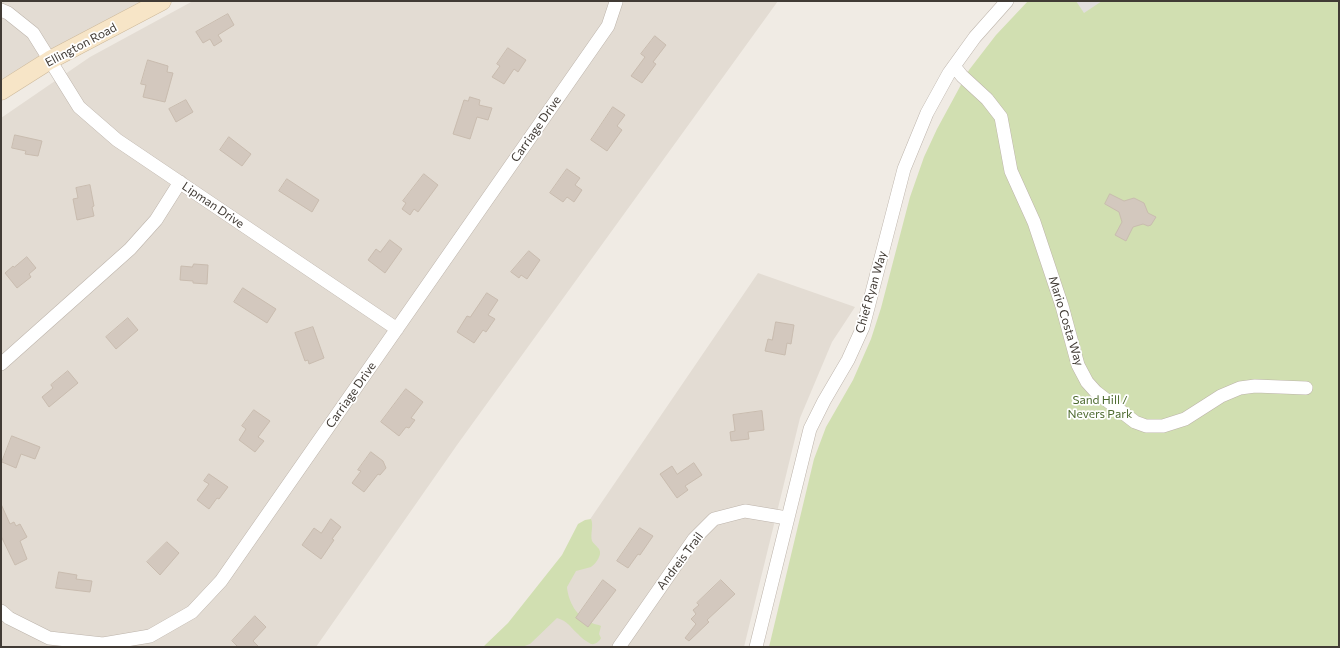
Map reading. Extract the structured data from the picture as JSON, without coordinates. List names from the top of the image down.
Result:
{
  "streets": {
    "main road": ["Ellington Road"],
    "street": [
      "Carriage Drive",
      "Lipman Drive",
      "Chief Ryan Way",
      "Mario Costa Way",
      "Andreis Trail"
    ]
  },
  "crossings": [
    ["Ellington Road", "Lipman Drive"],
    ["Carriage Drive", "Lipman Drive"],
    ["Chief Ryan Way", "Mario Costa Way"],
    ["Chief Ryan Way", "Andreis Trail"]
  ],
  "parks": ["Sand Hill / Nevers Park"]
}
